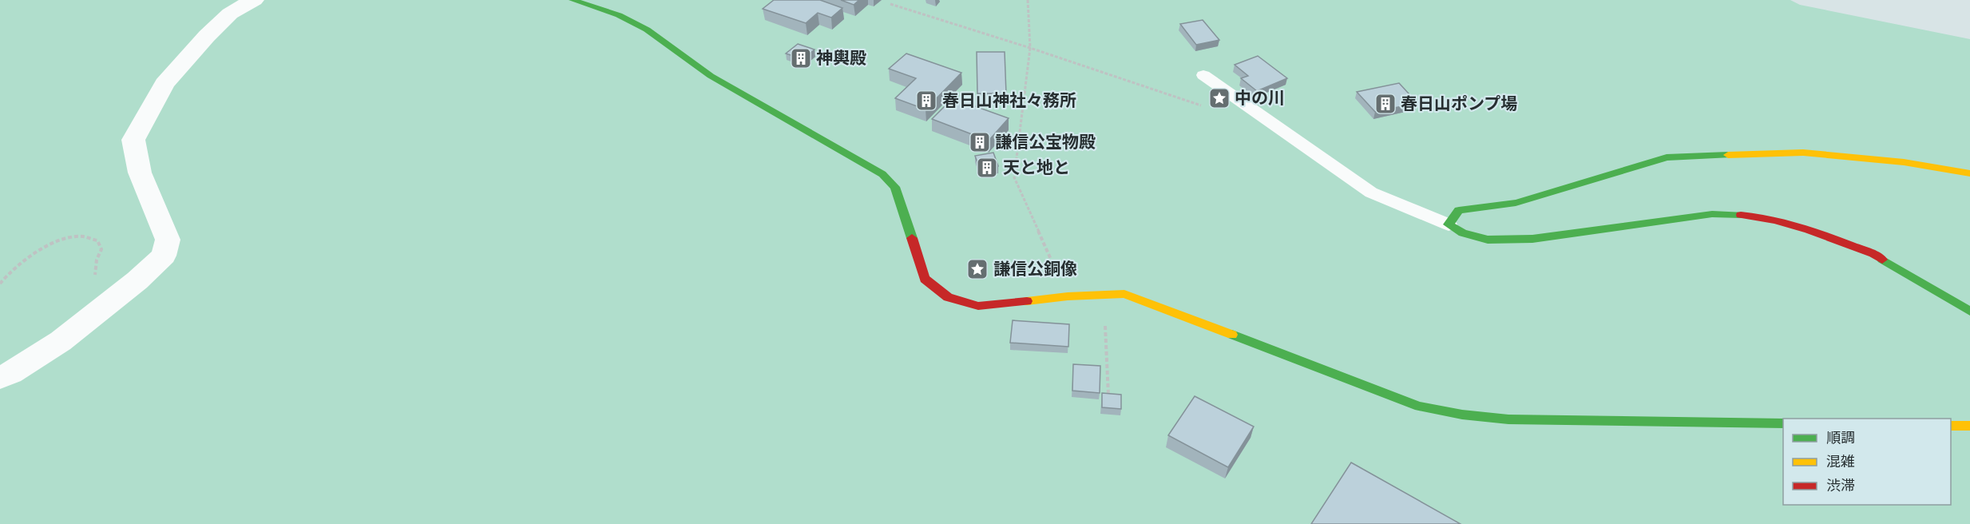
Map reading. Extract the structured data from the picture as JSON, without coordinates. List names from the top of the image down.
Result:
{
  "places": {
    "building": [
      "神輿殿",
      "春日山神社々務所",
      "春日山ポンプ場",
      "謙信公宝物殿",
      "天と地と"
    ],
    "place": ["中の川", "謙信公銅像"]
  },
  "legend": ["順調", "混雑", "渋滞"]
}
